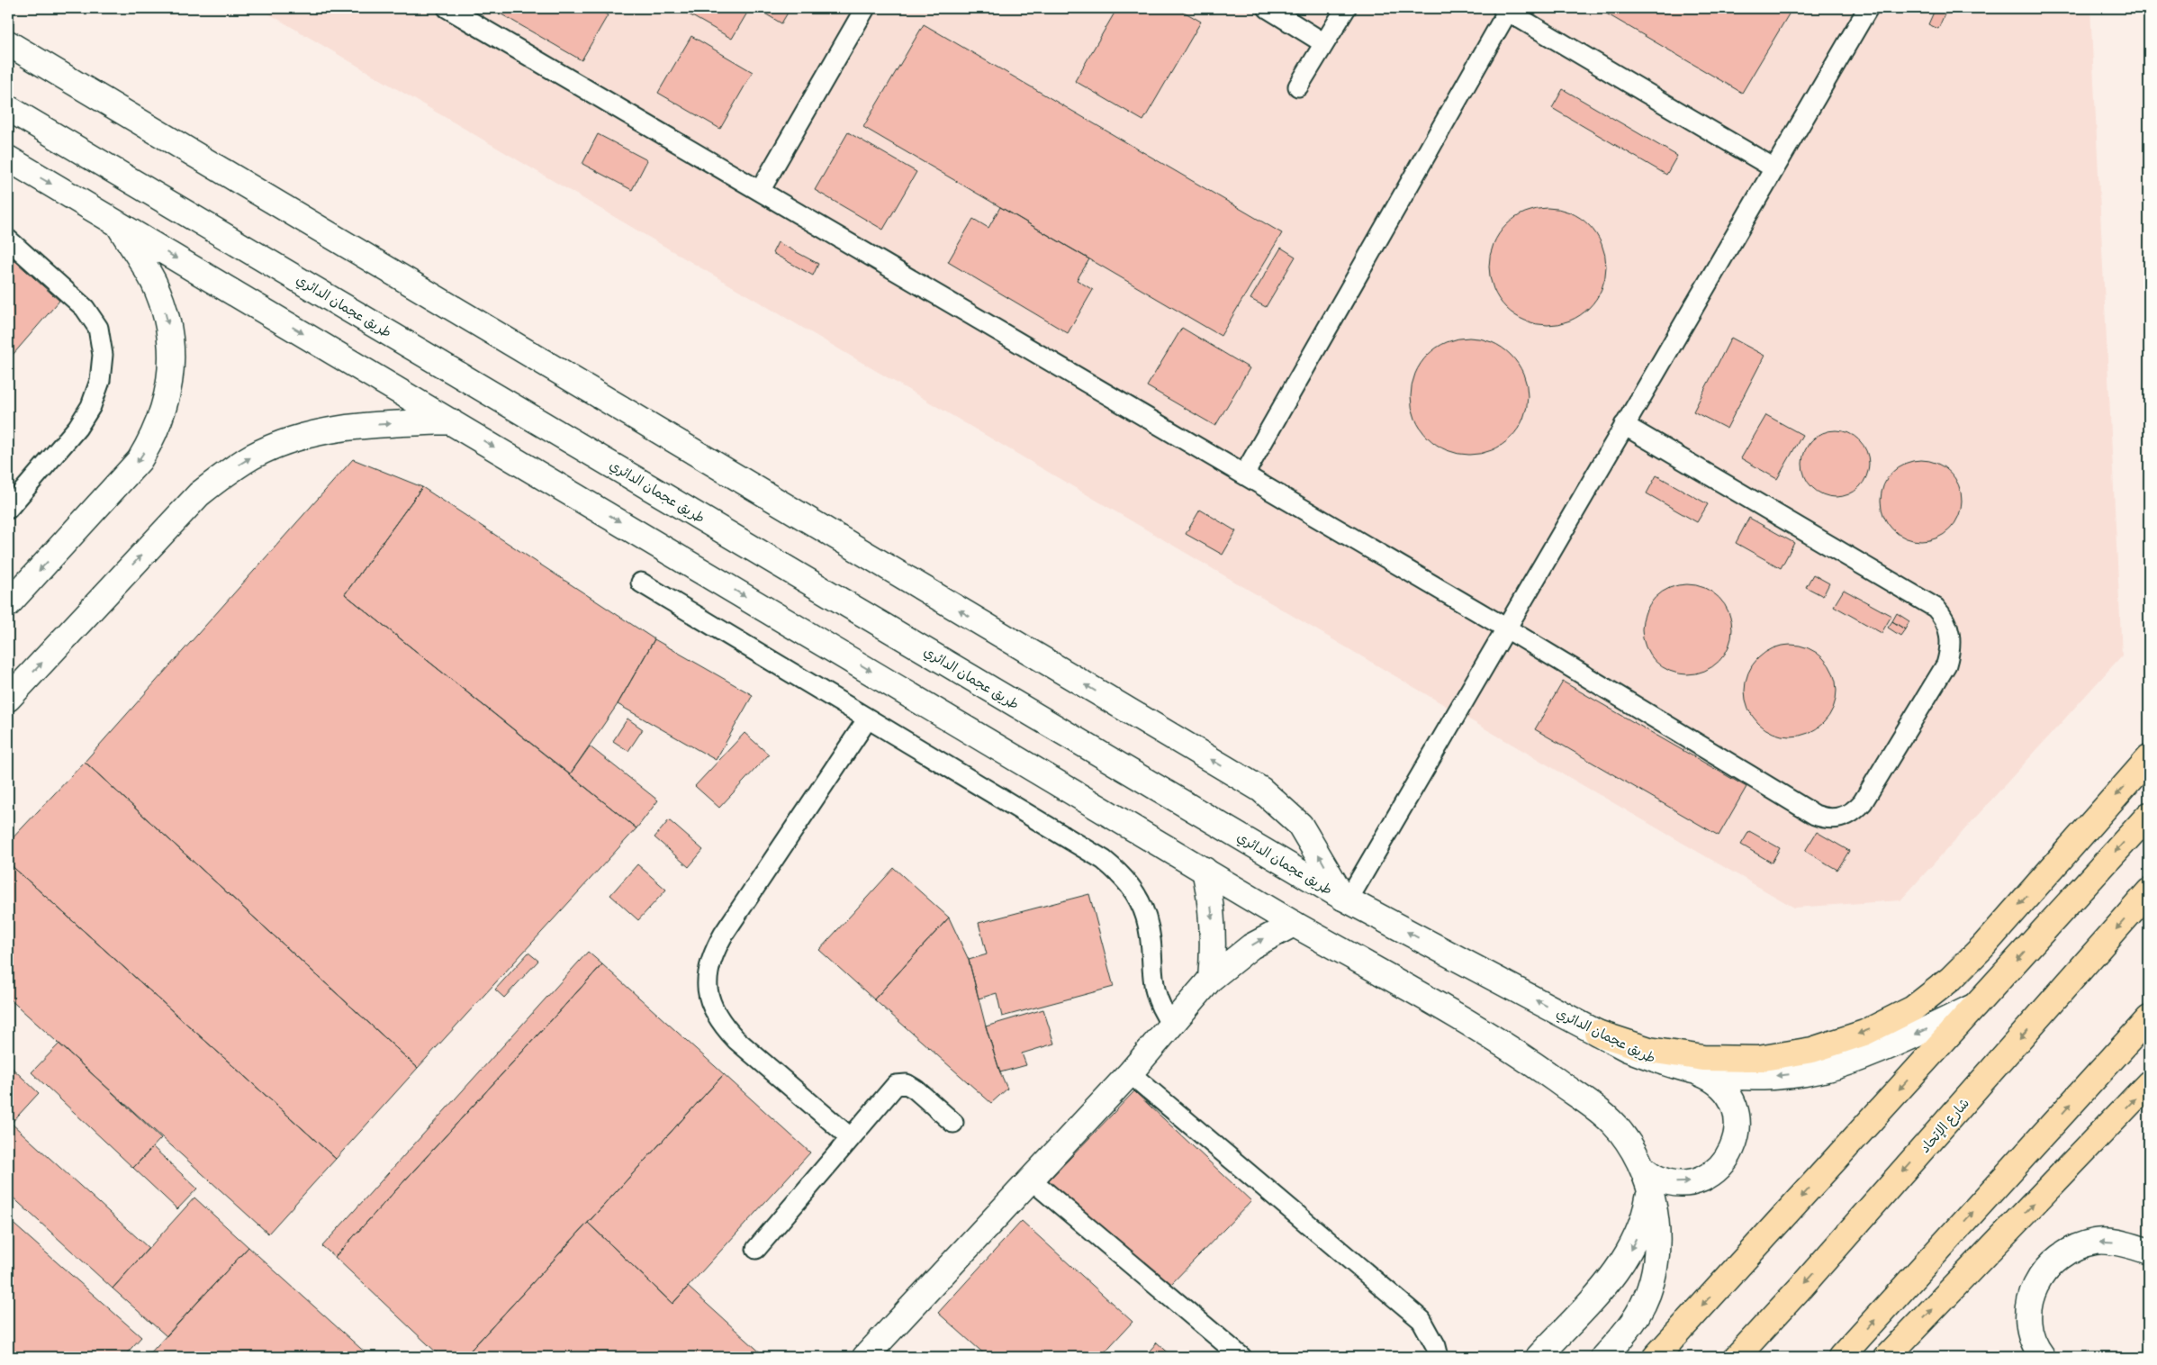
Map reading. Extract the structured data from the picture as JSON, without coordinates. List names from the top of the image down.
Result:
{
  "streets": {
    "main road": ["طريق عجمان الدائري", "شارع الإتحاد"]
  }
}
